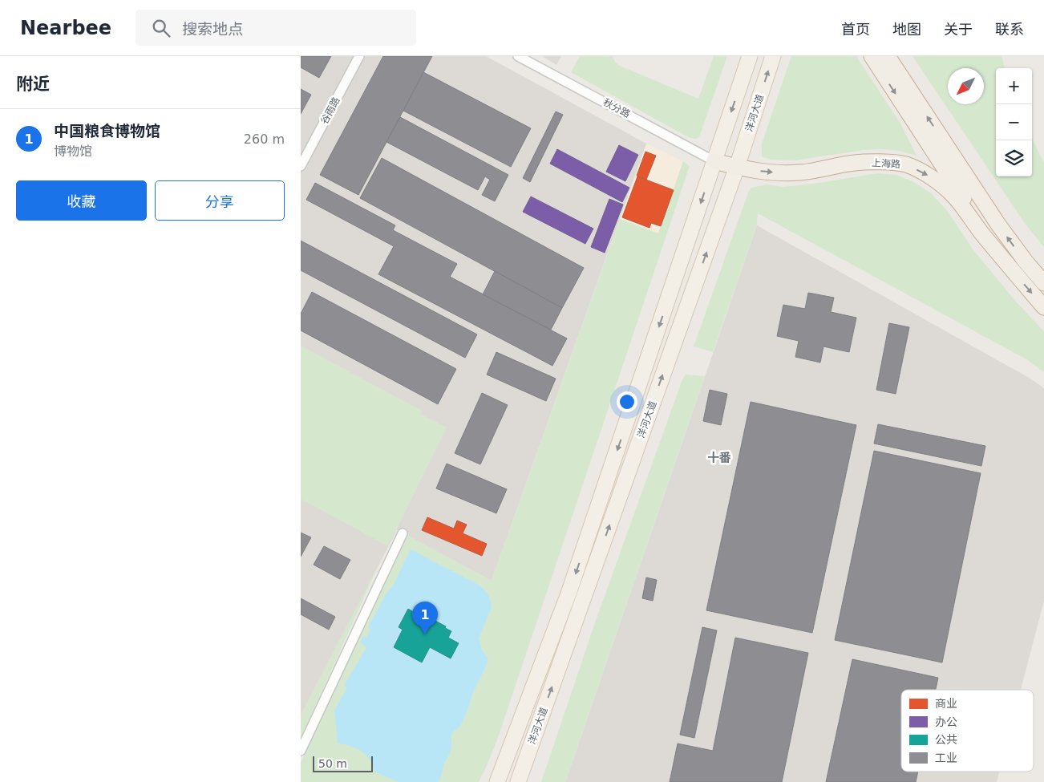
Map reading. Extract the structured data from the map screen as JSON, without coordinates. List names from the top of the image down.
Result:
{
  "streets": {
    "highway": ["上海路"],
    "main road": ["洋河大道"],
    "street": ["秋分路", "谷雨路"]
  },
  "crossings": [
    ["秋分路", "洋河大道"],
    ["秋分路", "上海路"],
    ["洋河大道", "上海路"]
  ],
  "districts": ["十番"],
  "legend": [
    "商业",
    "办公",
    "公共",
    "工业"
  ],
  "scale_bar": "50 m",
  "north": "bottom left",
  "page": {
    "header": "Nearbee",
    "search": "搜索地点",
    "nav": [
      "首页",
      "地图",
      "关于",
      "联系"
    ],
    "heading": "附近",
    "map_buttons": ["+", "−"],
    "list": [
      {
        "mark": "1",
        "name": "中国粮食博物馆",
        "note": "博物馆",
        "value": "260 m"
      }
    ],
    "buttons": ["收藏", "分享"],
    "pins": "1",
    "scale": "50 m"
  }
}
